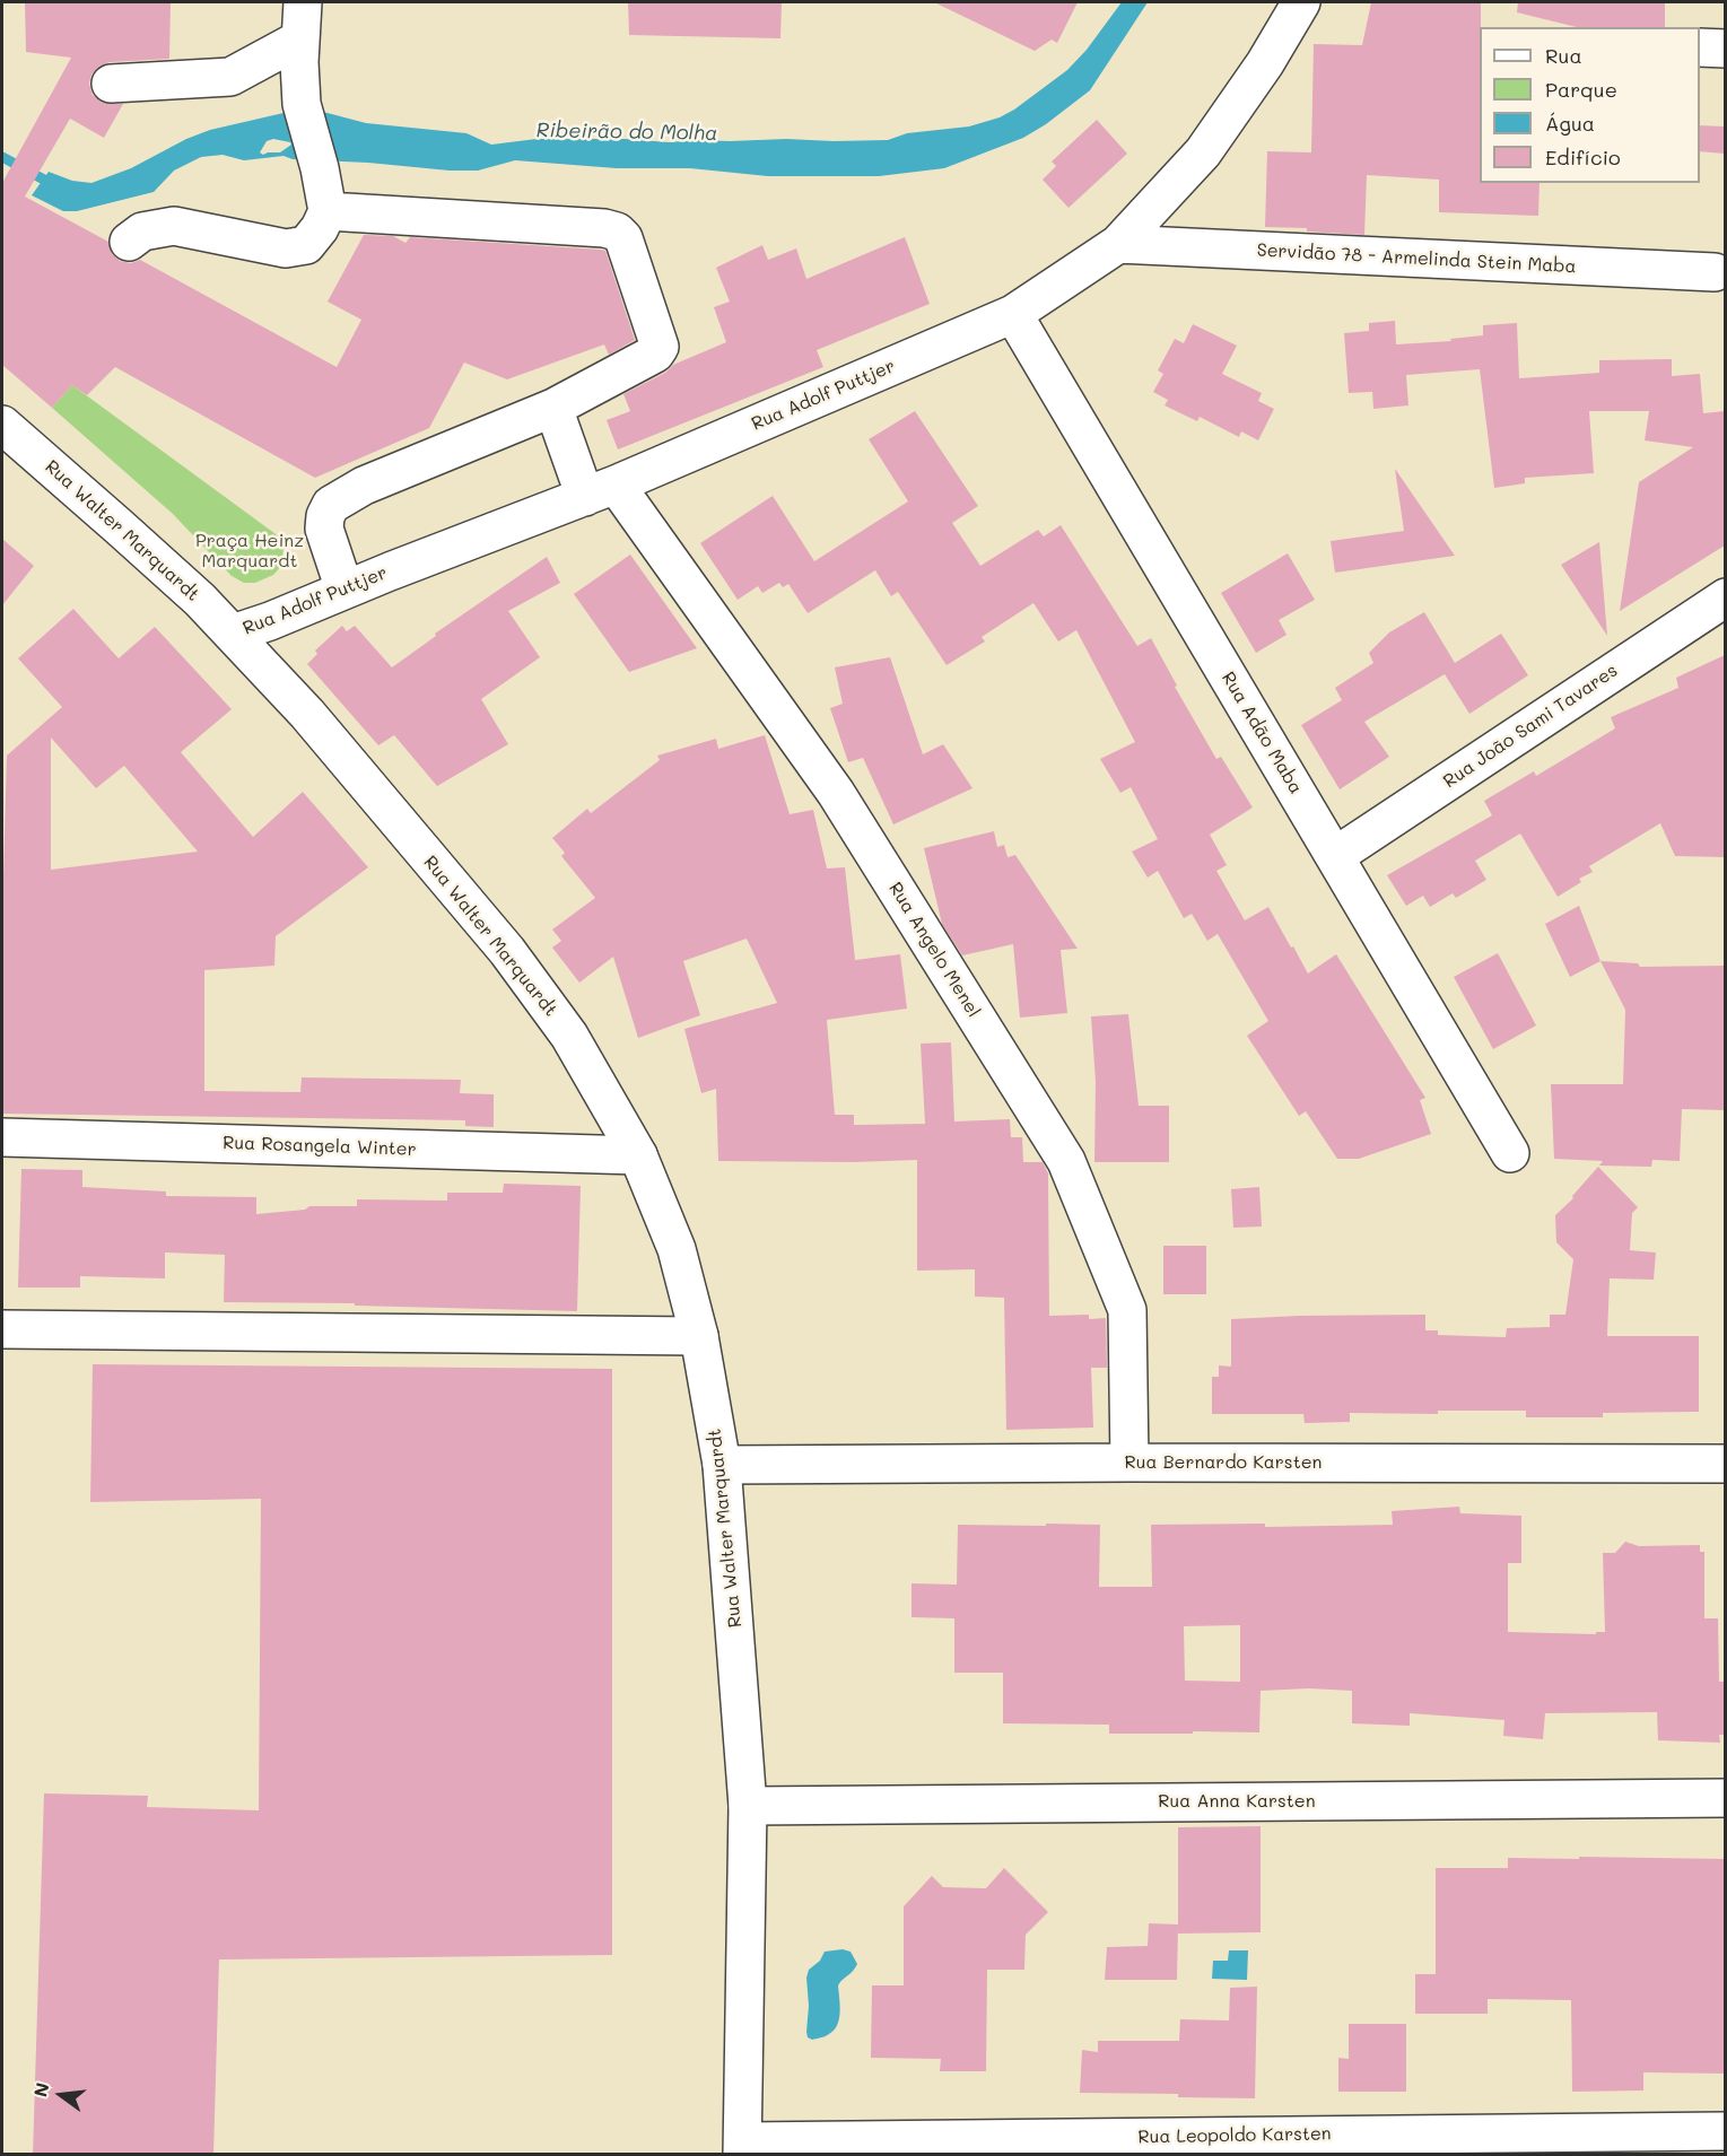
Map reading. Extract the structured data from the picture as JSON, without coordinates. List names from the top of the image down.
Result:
{
  "streets": {
    "street": [
      "Servidão 78 - Armelinda Stein Maba",
      "Rua Adolf Puttjer",
      "Rua Walter Marquardt",
      "Rua João Sami Tavares",
      "Rua Adão Maba",
      "Rua Angelo Menel",
      "Rua Rosangela Winter",
      "Rua Bernardo Karsten",
      "Rua Anna Karsten",
      "Rua Leopoldo Karsten"
    ]
  },
  "crossings": [
    ["Servidão 78 - Armelinda Stein Maba", "Rua Adolf Puttjer"],
    ["Rua Adolf Puttjer", "Rua Walter Marquardt"],
    ["Rua Adolf Puttjer", "Rua Adão Maba"],
    ["Rua Adolf Puttjer", "Rua Angelo Menel"],
    ["Rua Walter Marquardt", "Rua Rosangela Winter"],
    ["Rua Walter Marquardt", "Rua Bernardo Karsten"],
    ["Rua Walter Marquardt", "Rua Anna Karsten"],
    ["Rua Walter Marquardt", "Rua Leopoldo Karsten"],
    ["Rua João Sami Tavares", "Rua Adão Maba"],
    ["Rua Angelo Menel", "Rua Bernardo Karsten"]
  ],
  "water": ["Ribeirão do Molha"],
  "parks": ["Praça Heinz Marquardt"],
  "legend": [
    "Rua",
    "Parque",
    "Água",
    "Edifício"
  ],
  "north": "left"
}
